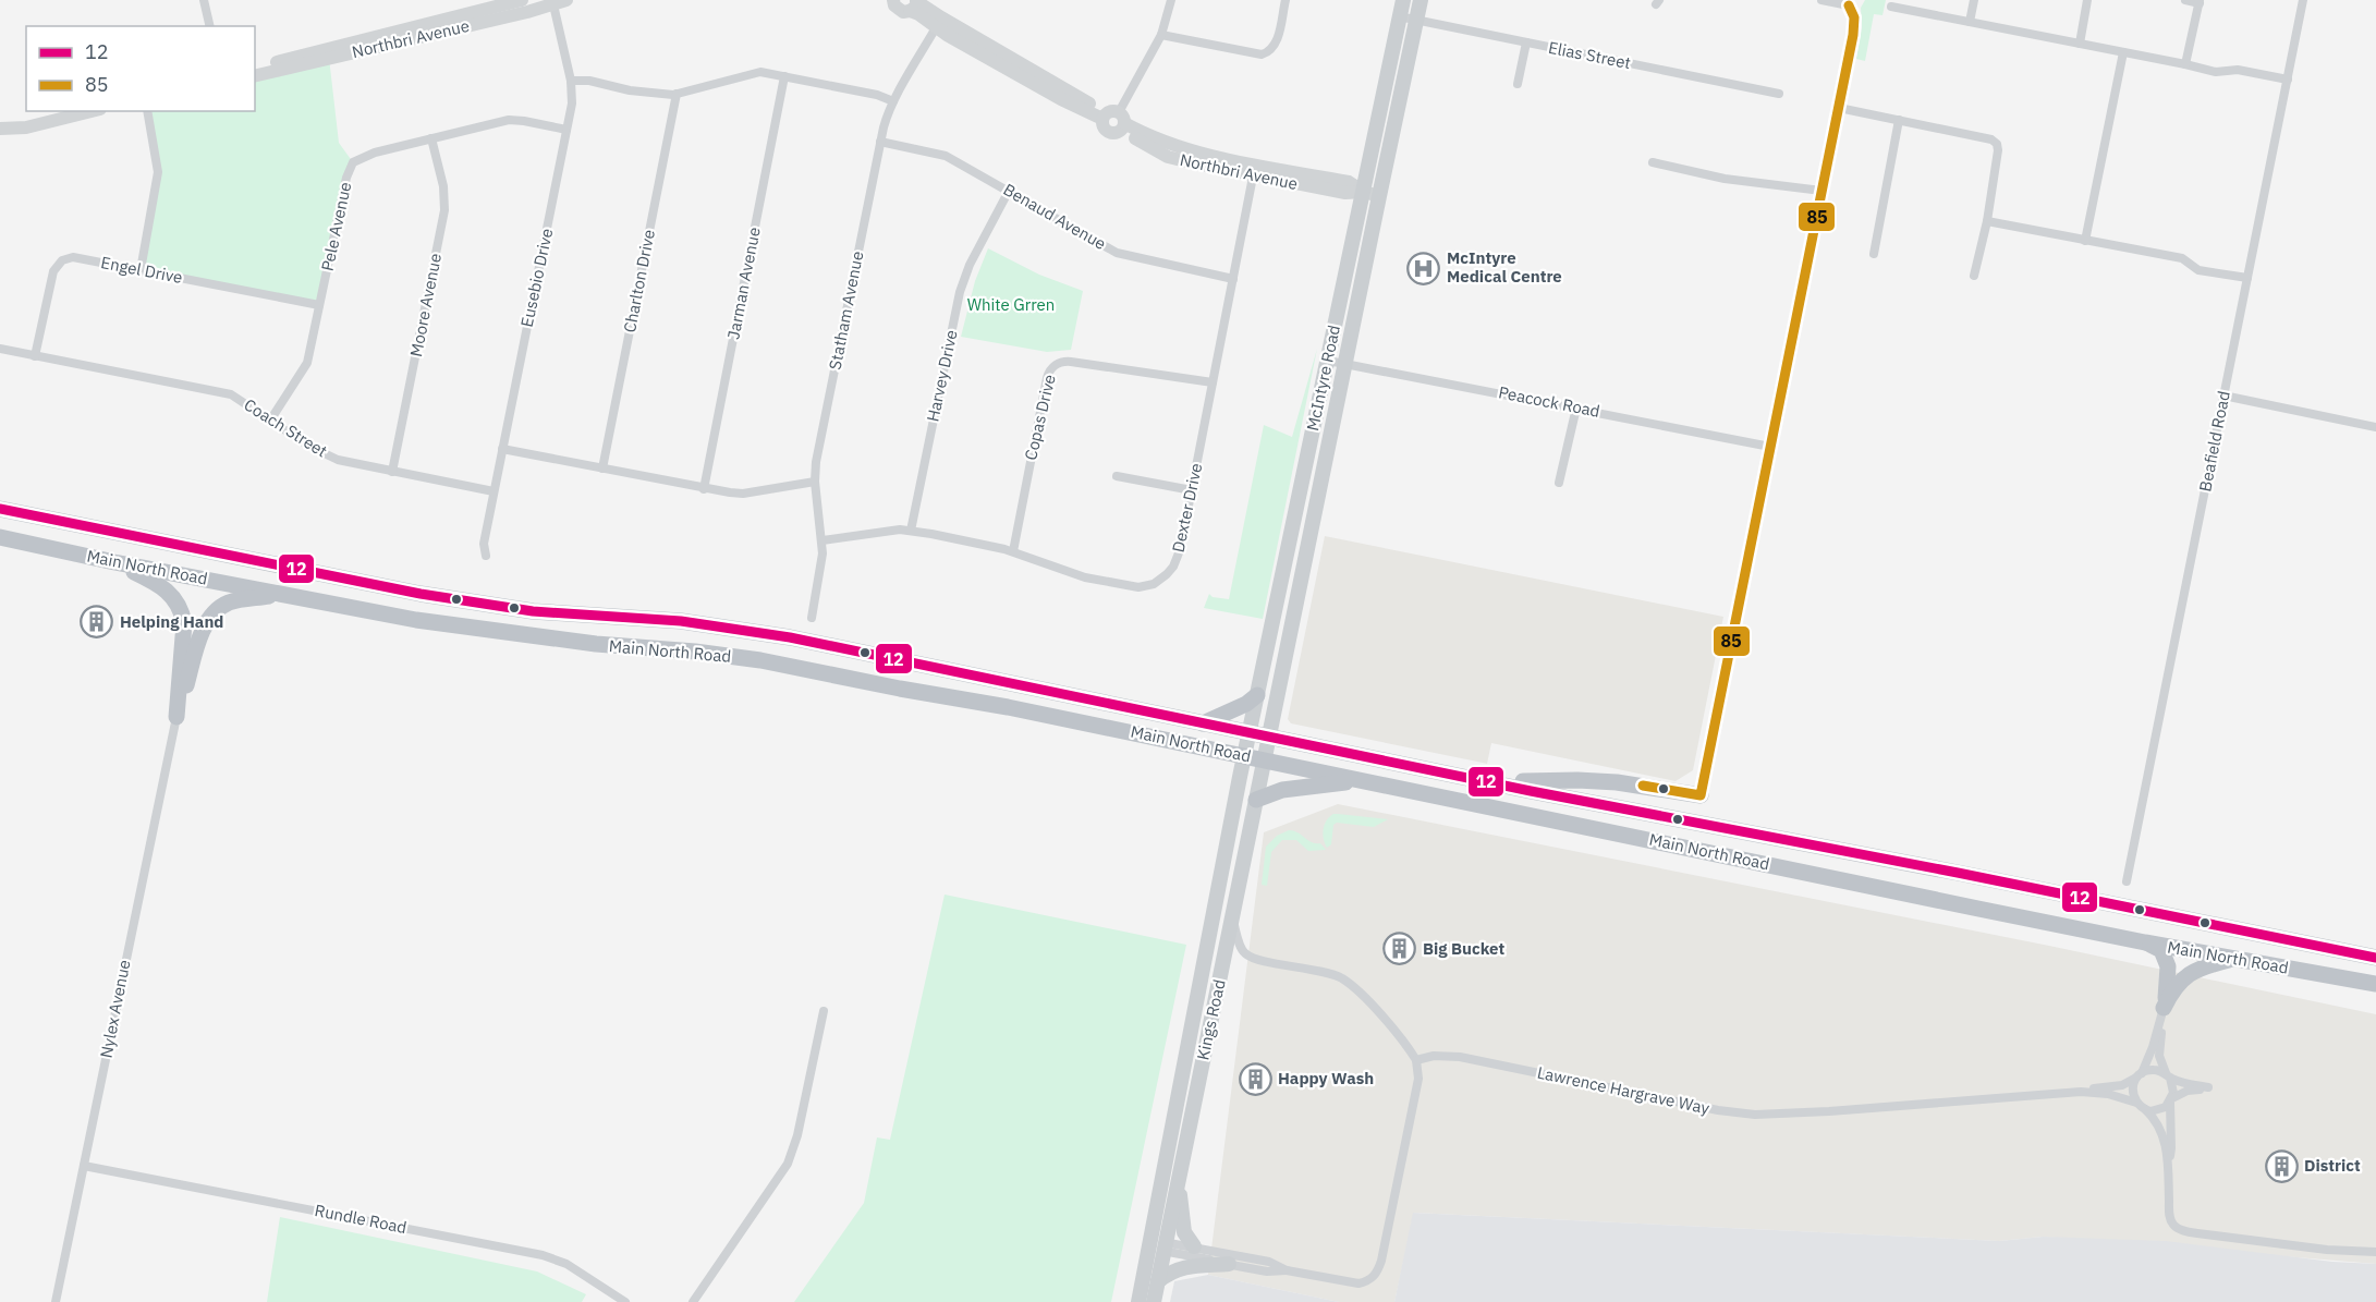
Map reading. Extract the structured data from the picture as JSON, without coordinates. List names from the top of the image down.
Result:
{
  "streets": {
    "highway": ["Main North Road"],
    "main road": ["McIntyre Road", "Kings Road"],
    "street": [
      "Northbri Avenue",
      "Elias Street",
      "Benaud Avenue",
      "Pele Avenue",
      "Engel Drive",
      "Eusebio Drive",
      "Charlton Drive",
      "Jarman Avenue",
      "Moore Avenue",
      "Statham Avenue",
      "Harvey Drive",
      "Peacock Road",
      "Copas Drive",
      "Coach Street",
      "Beafield Road",
      "Dexter Drive",
      "Nylex Avenue",
      "Lawrence Hargrave Way",
      "Rundle Road"
    ]
  },
  "crossings": [
    ["Northbri Avenue", "Eusebio Drive"],
    ["Northbri Avenue", "Statham Avenue"],
    ["Northbri Avenue", "McIntyre Road"],
    ["Northbri Avenue", "Dexter Drive"],
    ["Elias Street", "McIntyre Road"],
    ["Benaud Avenue", "Statham Avenue"],
    ["Benaud Avenue", "Harvey Drive"],
    ["Benaud Avenue", "Dexter Drive"],
    ["Pele Avenue", "Engel Drive"],
    ["Pele Avenue", "Eusebio Drive"],
    ["Pele Avenue", "Moore Avenue"],
    ["Pele Avenue", "Coach Street"],
    ["Engel Drive", "Coach Street"],
    ["Eusebio Drive", "Coach Street"],
    ["Moore Avenue", "Coach Street"],
    ["Statham Avenue", "Dexter Drive"],
    ["Harvey Drive", "Dexter Drive"],
    ["McIntyre Road", "Peacock Road"],
    ["McIntyre Road", "Main North Road"],
    ["McIntyre Road", "Kings Road"],
    ["Copas Drive", "Dexter Drive"],
    ["Main North Road", "Kings Road"],
    ["Nylex Avenue", "Rundle Road"]
  ],
  "parks": ["White Grren"],
  "places": {
    "hospital": ["McIntyre Medical Centre"],
    "building": [
      "Helping Hand",
      "Big Bucket",
      "Happy Wash",
      "District"
    ]
  },
  "lines": ["transit line 85", "transit line 12"],
  "legend": ["12", "85"]
}
